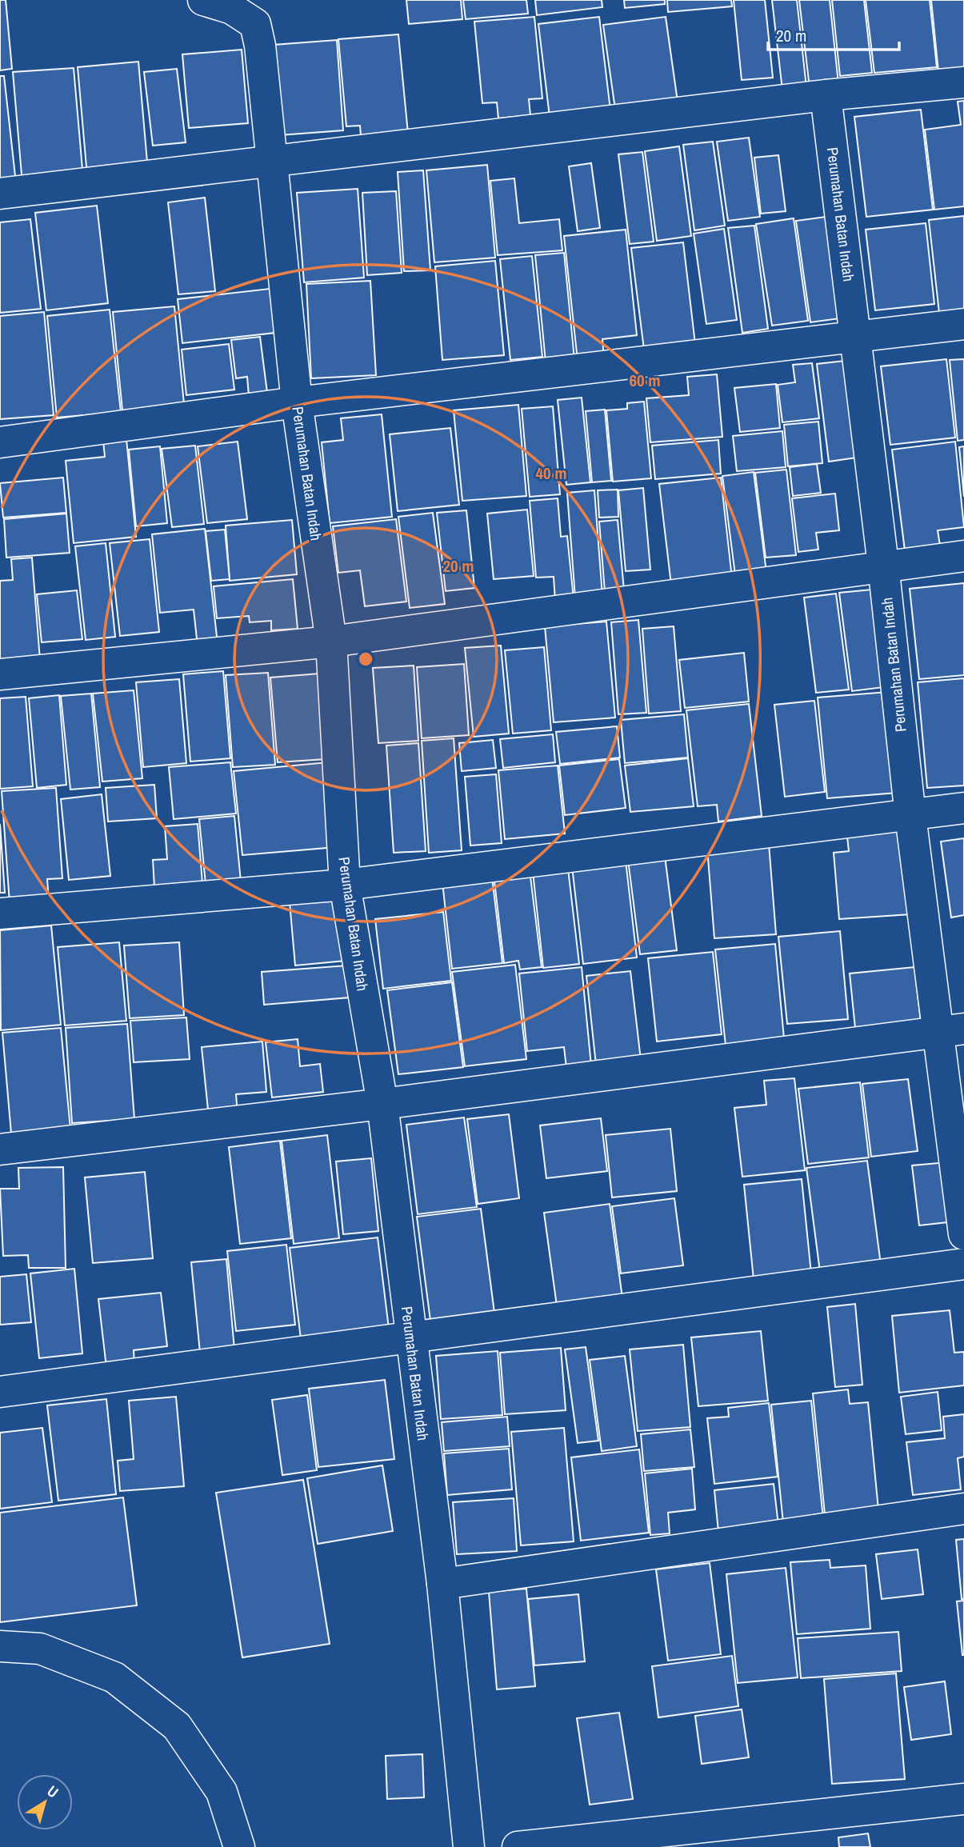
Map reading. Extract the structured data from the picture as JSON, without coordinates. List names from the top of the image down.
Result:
{
  "streets": {
    "street": ["Perumahan Batan Indah"]
  },
  "scale_bar": "20 m",
  "north": "top right",
  "rings": ["60 m", "40 m", "20 m"]
}
